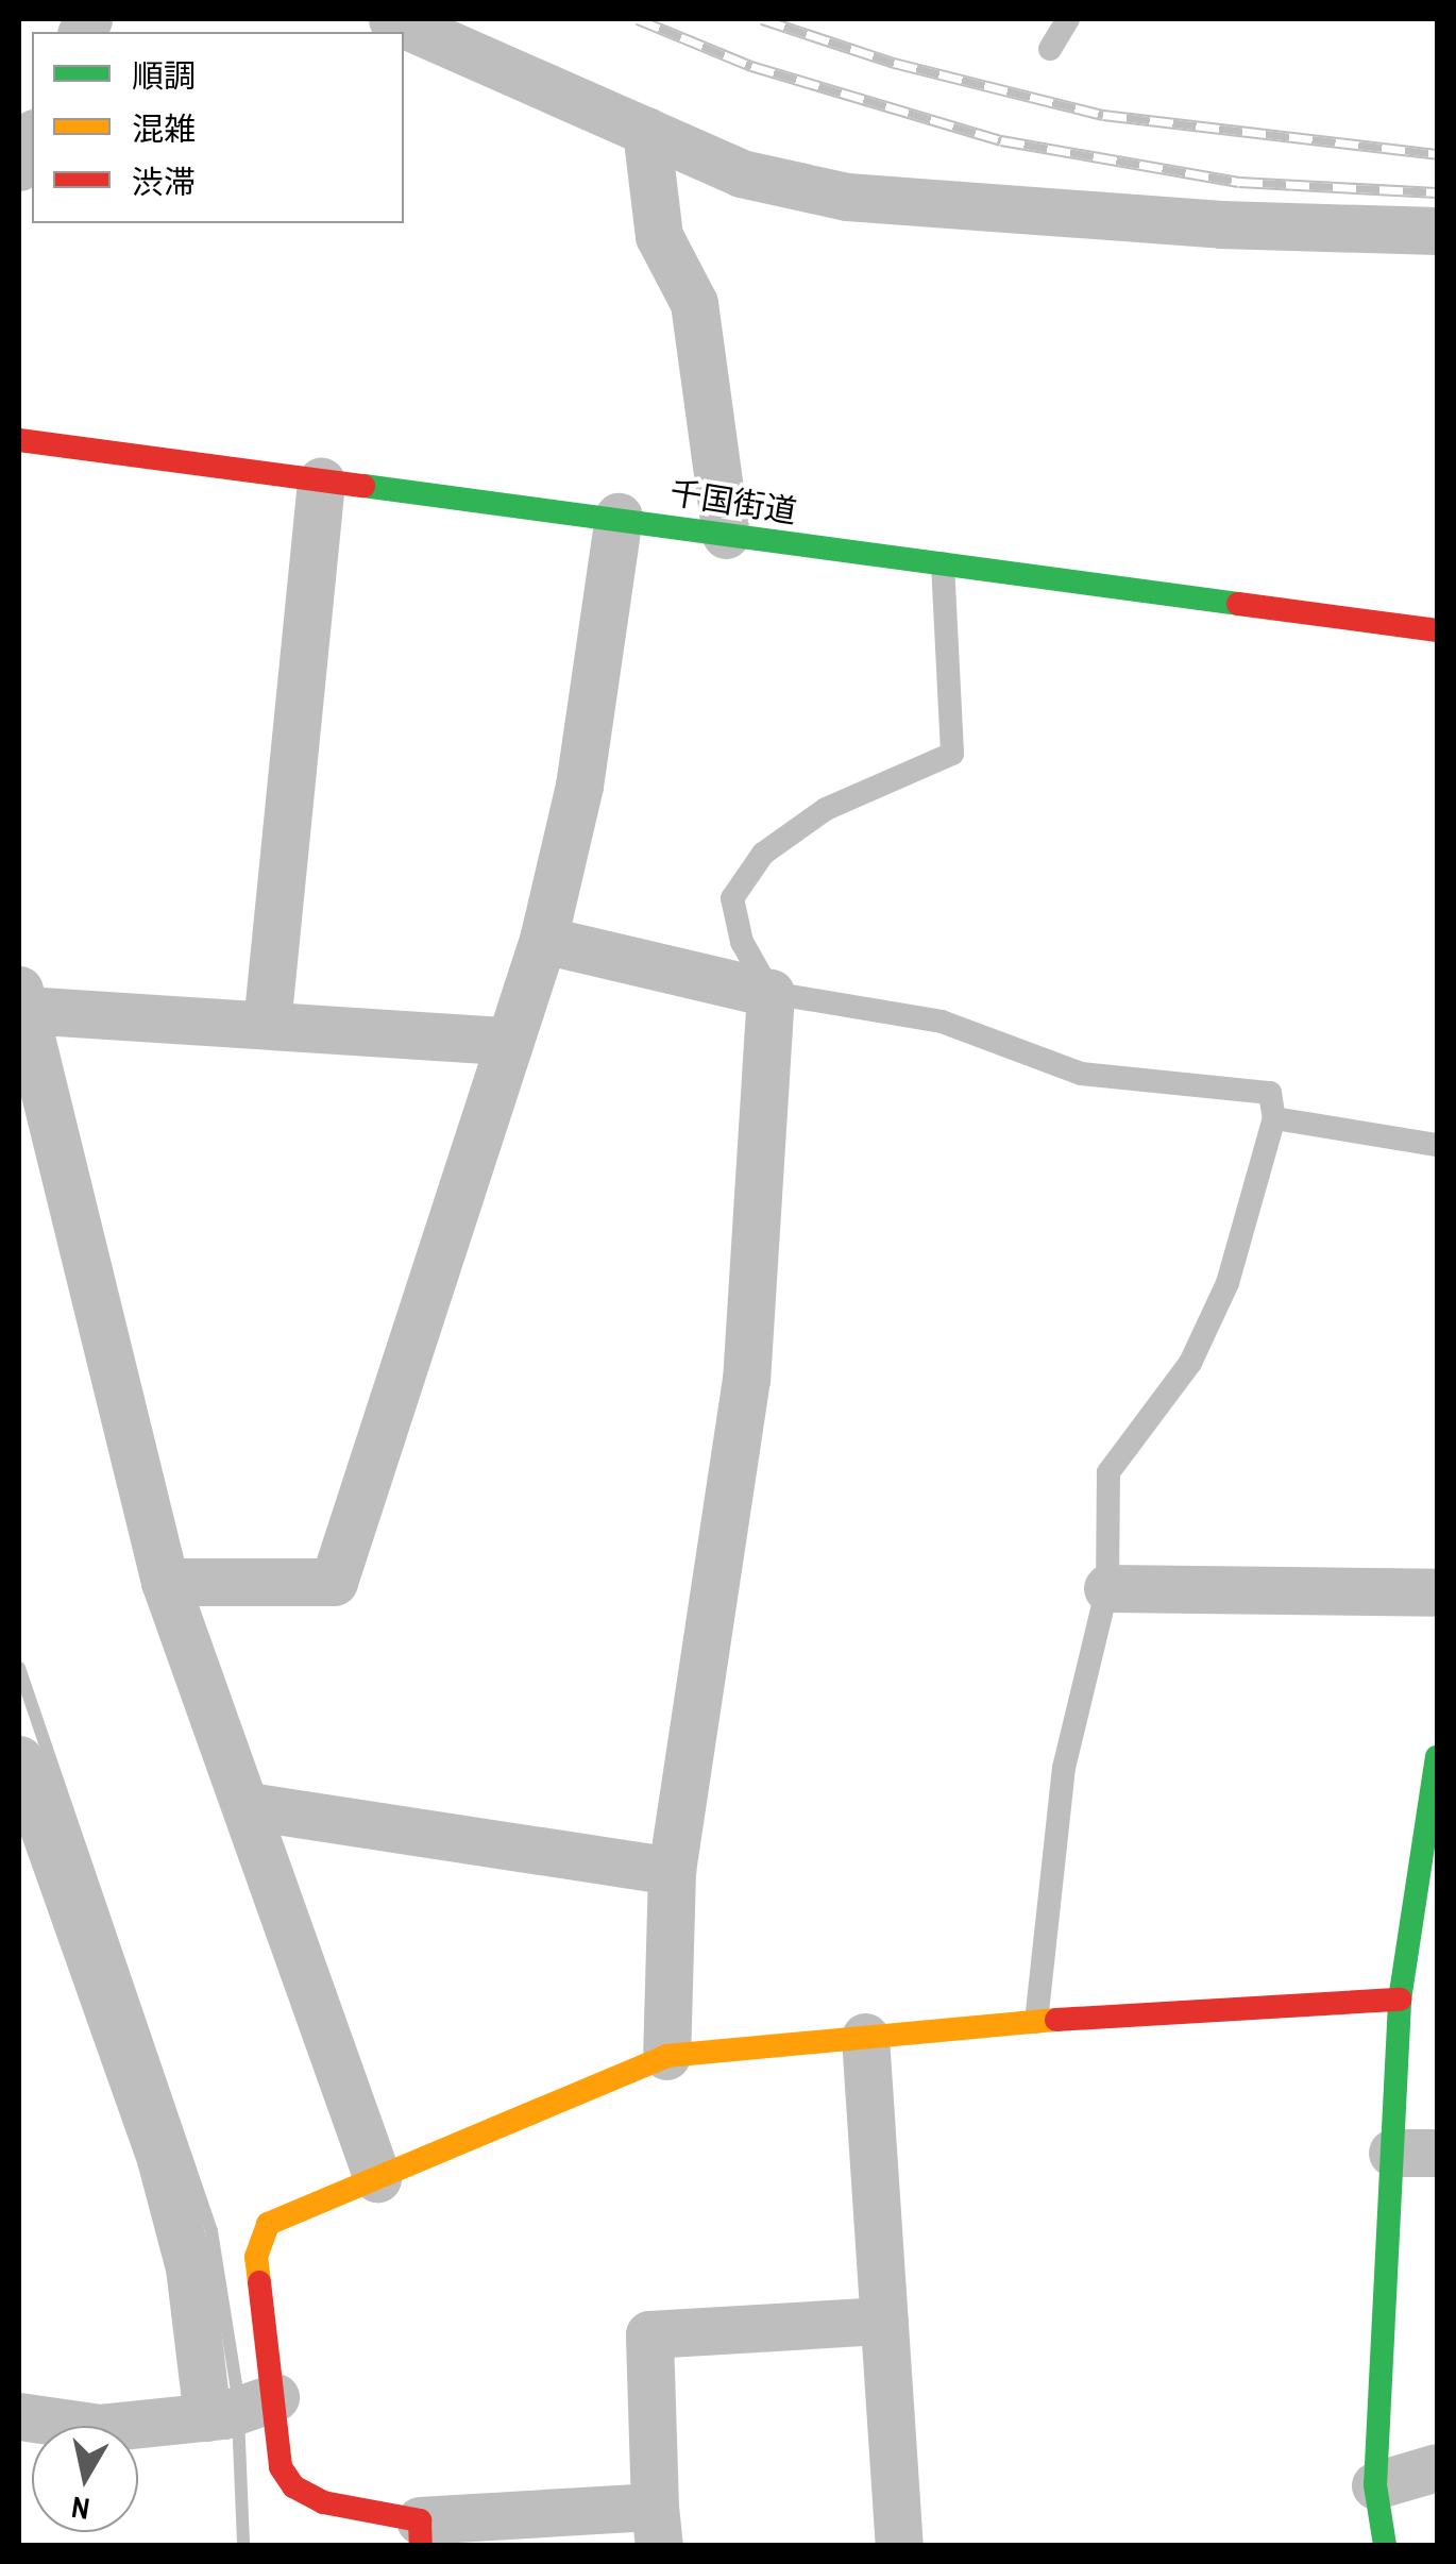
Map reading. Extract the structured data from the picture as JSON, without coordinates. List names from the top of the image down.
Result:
{
  "streets": {
    "street": ["千国街道"]
  },
  "legend": ["順調", "混雑", "渋滞"],
  "north": "bottom"
}
